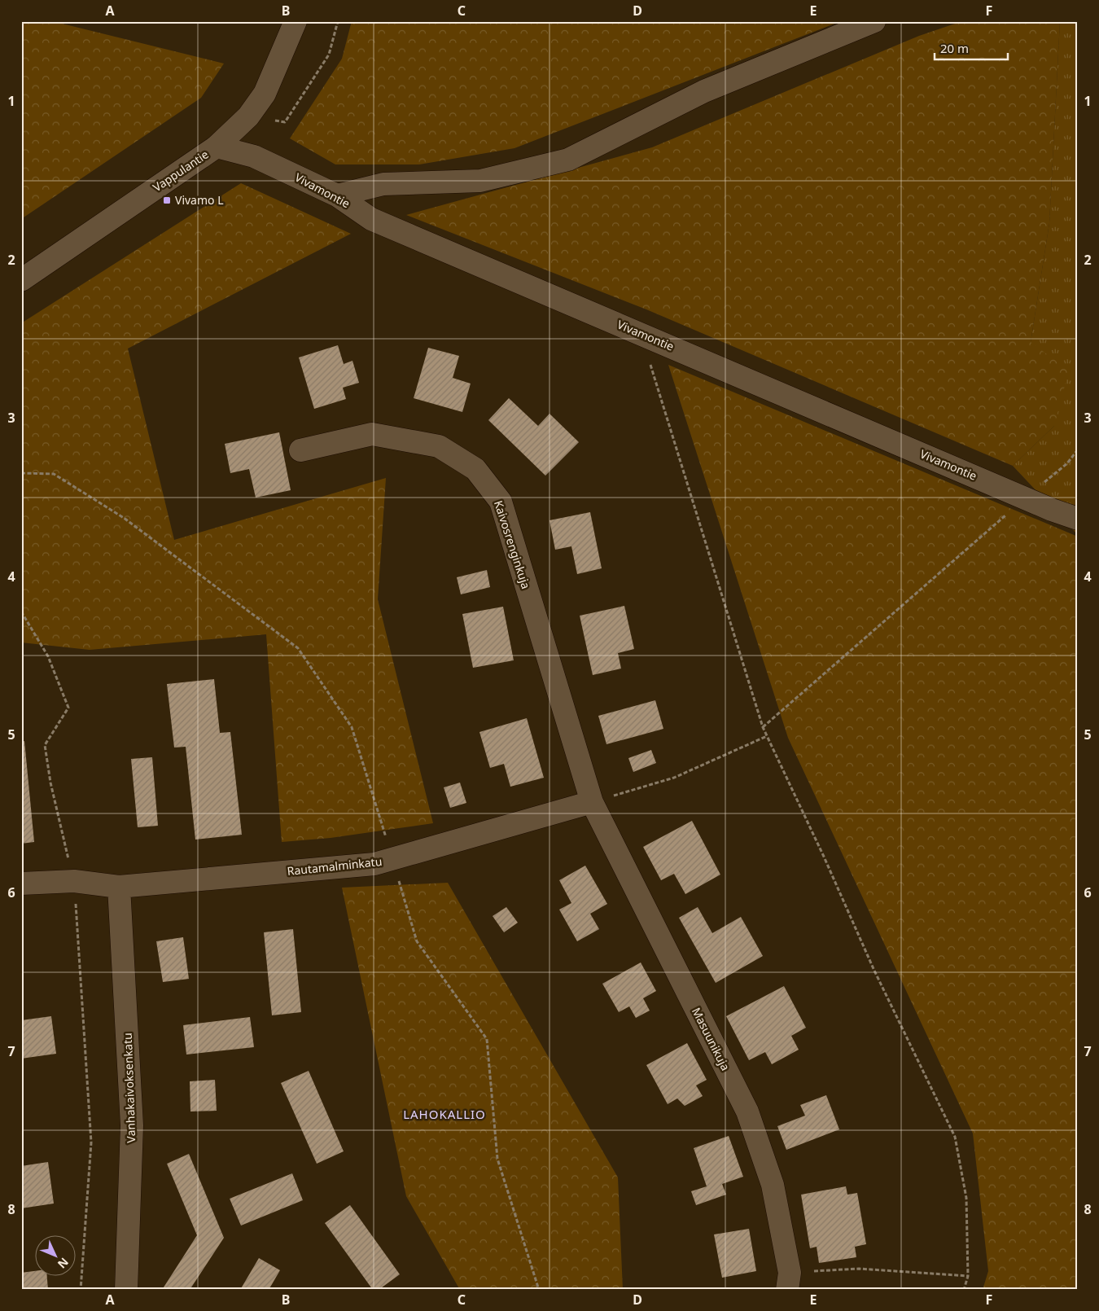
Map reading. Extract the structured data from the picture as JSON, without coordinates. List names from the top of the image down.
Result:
{
  "streets": {
    "street": [
      "Vappulantie",
      "Vivamontie",
      "Kaivosrenginkuja",
      "Rautamalminkatu",
      "Masuunikuja",
      "Vanhakaivoksenkatu"
    ]
  },
  "crossings": [
    ["Vappulantie", "Vivamontie"],
    ["Kaivosrenginkuja", "Rautamalminkatu"],
    ["Kaivosrenginkuja", "Masuunikuja"],
    ["Rautamalminkatu", "Masuunikuja"],
    ["Rautamalminkatu", "Vanhakaivoksenkatu"]
  ],
  "districts": ["LAHOKALLIO"],
  "places": {
    "transit": ["Vivamo L"]
  },
  "scale_bar": "20 m",
  "north": "bottom right",
  "grid": {
    "columns": [
      "A",
      "B",
      "C",
      "D",
      "E",
      "F"
    ],
    "rows": [
      "1",
      "2",
      "3",
      "4",
      "5",
      "6",
      "7",
      "8"
    ]
  }
}
